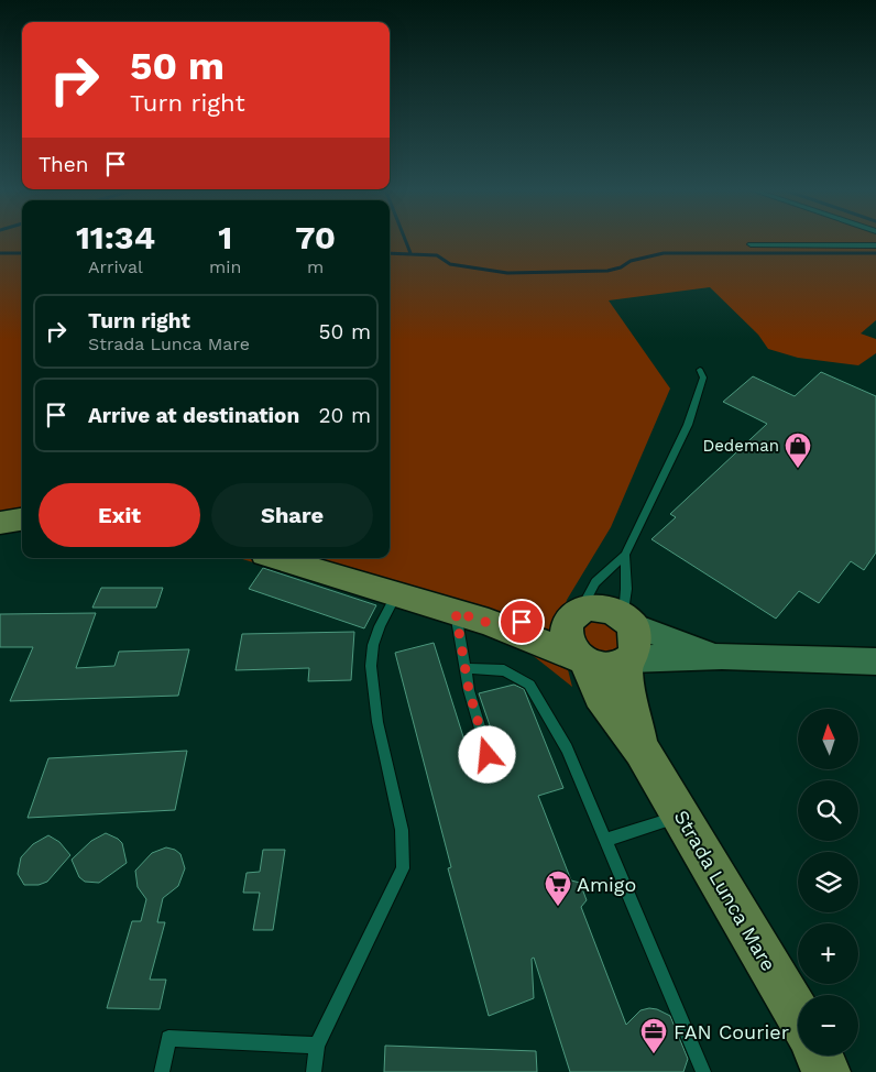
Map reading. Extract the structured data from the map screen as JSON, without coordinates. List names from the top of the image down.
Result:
{
  "streets": {
    "main road": ["Strada Lunca Mare"]
  },
  "places": {
    "shop": ["Dedeman"],
    "supermarket": ["Amigo"],
    "office": ["FAN Courier"]
  },
  "north": "top",
  "page": {
    "turn": ["50 m", "Turn right"],
    "then": "Then",
    "eta": [
      "11:34",
      "Arrival",
      "1",
      "min",
      "70",
      "m"
    ],
    "list": [
      {
        "name": "Turn right",
        "note": "Strada Lunca Mare",
        "value": "50 m"
      },
      {
        "name": "Arrive at destination",
        "value": "20 m"
      }
    ],
    "buttons": ["Exit", "Share"],
    "map_buttons": ["+", "−"]
  }
}
